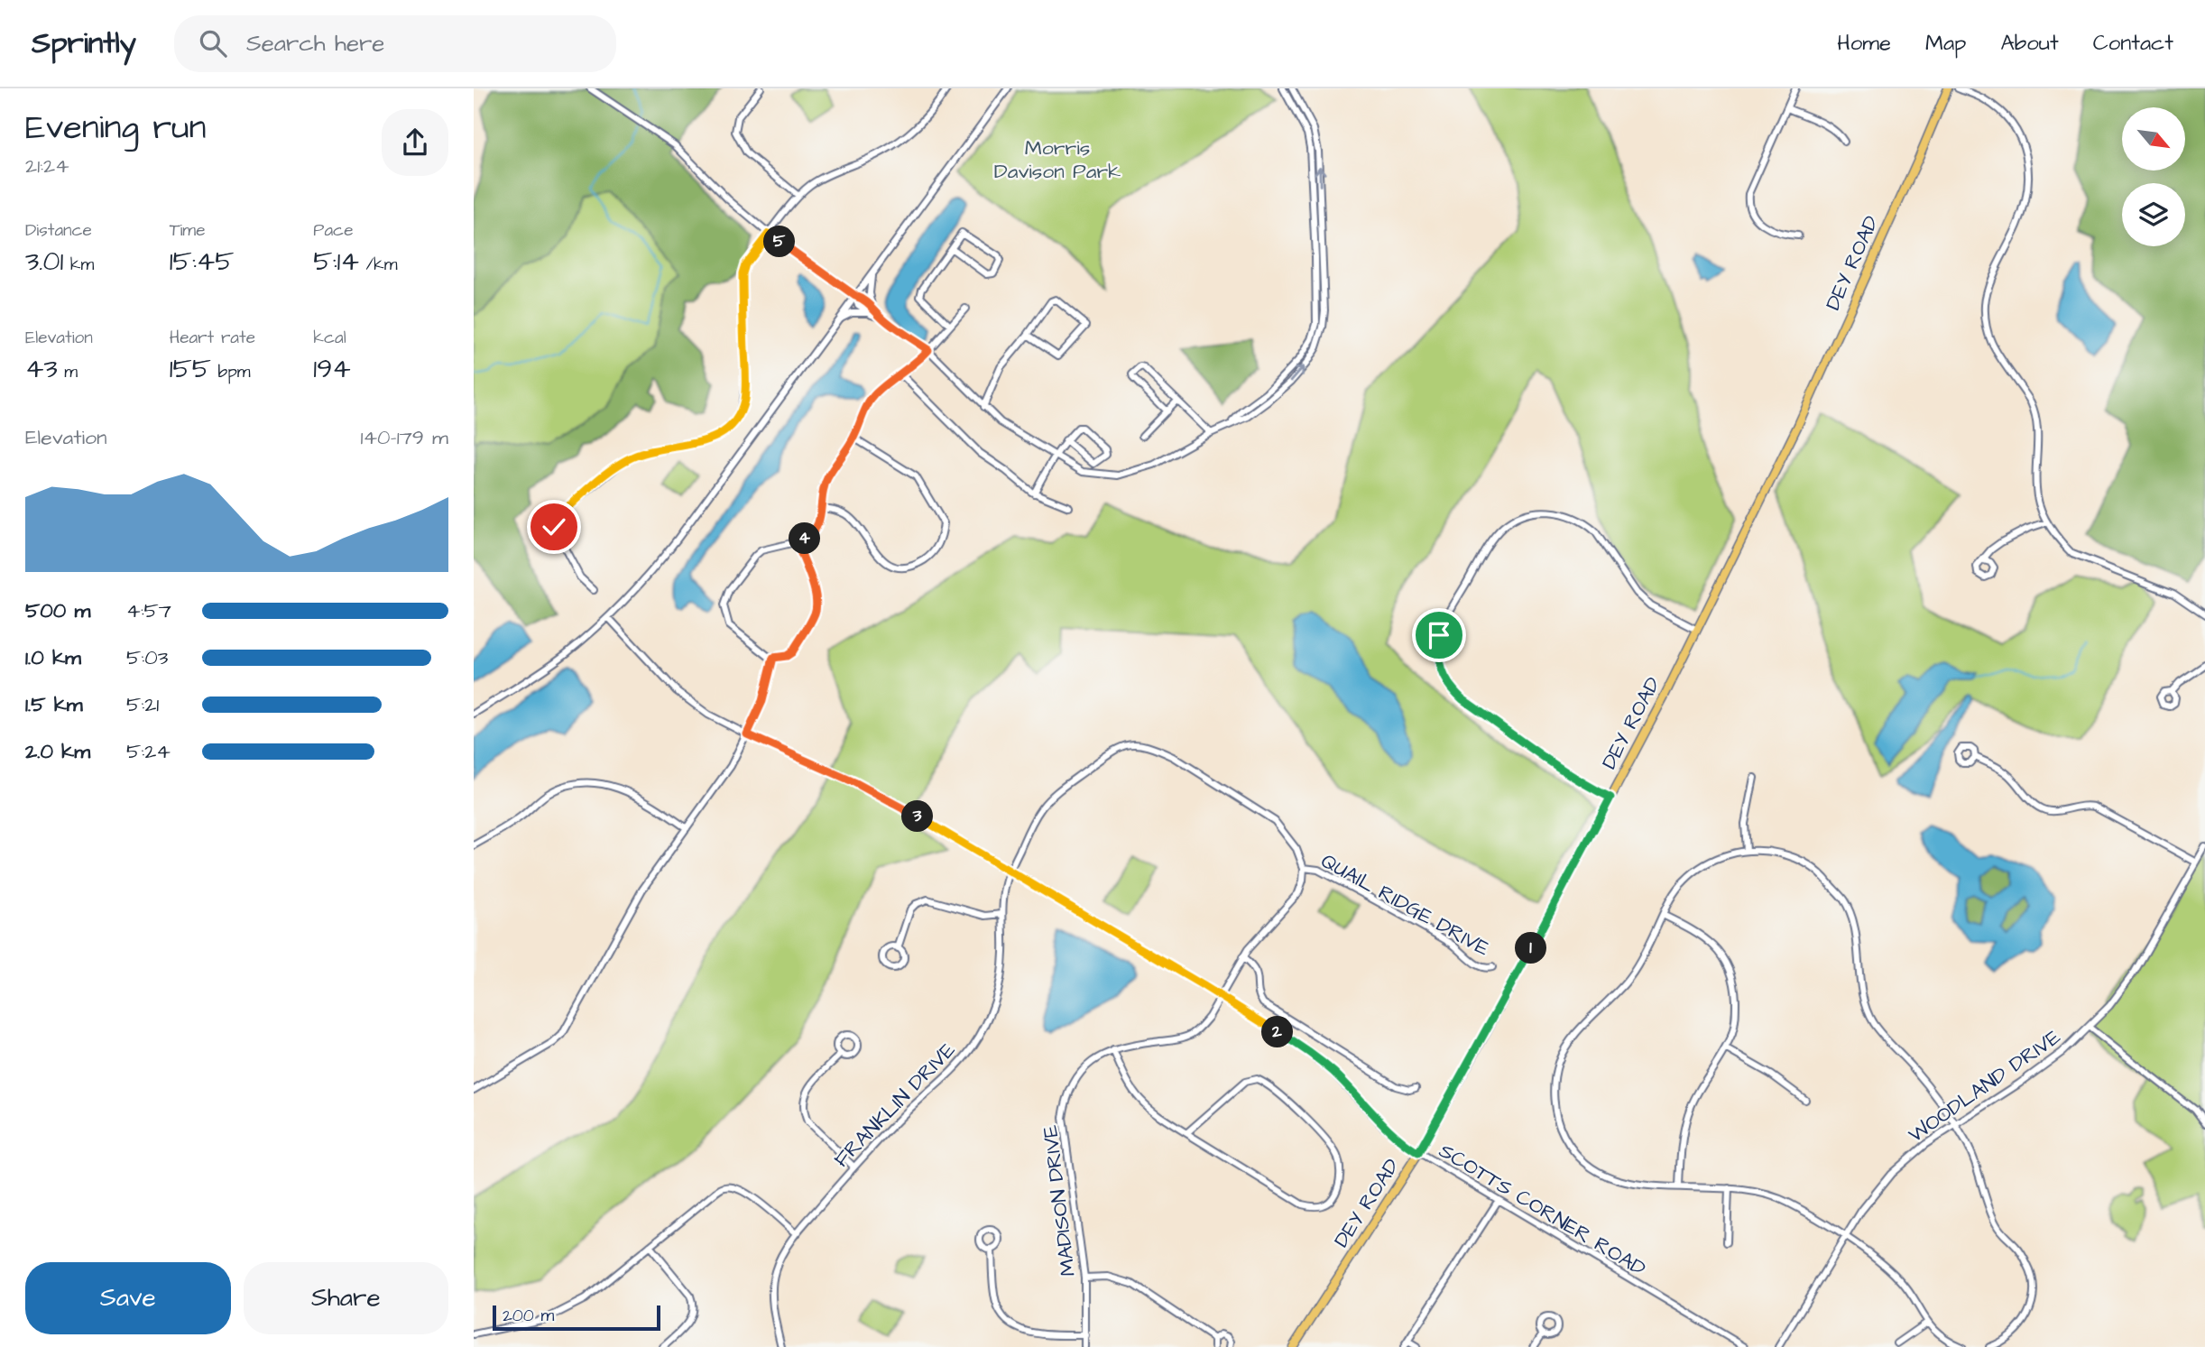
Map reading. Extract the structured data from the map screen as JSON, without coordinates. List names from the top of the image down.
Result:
{
  "streets": {
    "main road": ["DEY ROAD"],
    "street": [
      "QUAIL RIDGE DRIVE",
      "WOODLAND DRIVE",
      "FRANKLIN DRIVE",
      "MADISON DRIVE",
      "SCOTTS CORNER ROAD"
    ]
  },
  "crossings": [
    ["DEY ROAD", "SCOTTS CORNER ROAD"],
    ["QUAIL RIDGE DRIVE", "FRANKLIN DRIVE"],
    ["QUAIL RIDGE DRIVE", "MADISON DRIVE"],
    ["QUAIL RIDGE DRIVE", "SCOTTS CORNER ROAD"],
    ["FRANKLIN DRIVE", "SCOTTS CORNER ROAD"],
    ["MADISON DRIVE", "SCOTTS CORNER ROAD"]
  ],
  "parks": ["Morris Davison Park"],
  "scale_bar": "200 m",
  "north": "bottom right",
  "page": {
    "header": "Sprintly",
    "search": "Search here",
    "nav": [
      "Home",
      "Map",
      "About",
      "Contact"
    ],
    "heading": ["Evening run", "21:24"],
    "stats": [
      ["Distance", "3.01 km"],
      ["Time", "15:45"],
      ["Pace", "5:14 /km"],
      ["Elevation", "43 m"],
      ["Heart rate", "155 bpm"],
      ["kcal", "194"]
    ],
    "pins": [
      "5",
      "4",
      "3",
      "1",
      "2"
    ],
    "chart": ["Elevation", "140–179 m"],
    "list": [
      {
        "name": "500 m",
        "note": "4:57"
      },
      {
        "name": "1.0 km",
        "note": "5:03"
      },
      {
        "name": "1.5 km",
        "note": "5:21"
      },
      {
        "name": "2.0 km",
        "note": "5:24"
      }
    ],
    "buttons": ["Save", "Share"],
    "scale": "200 m"
  }
}
